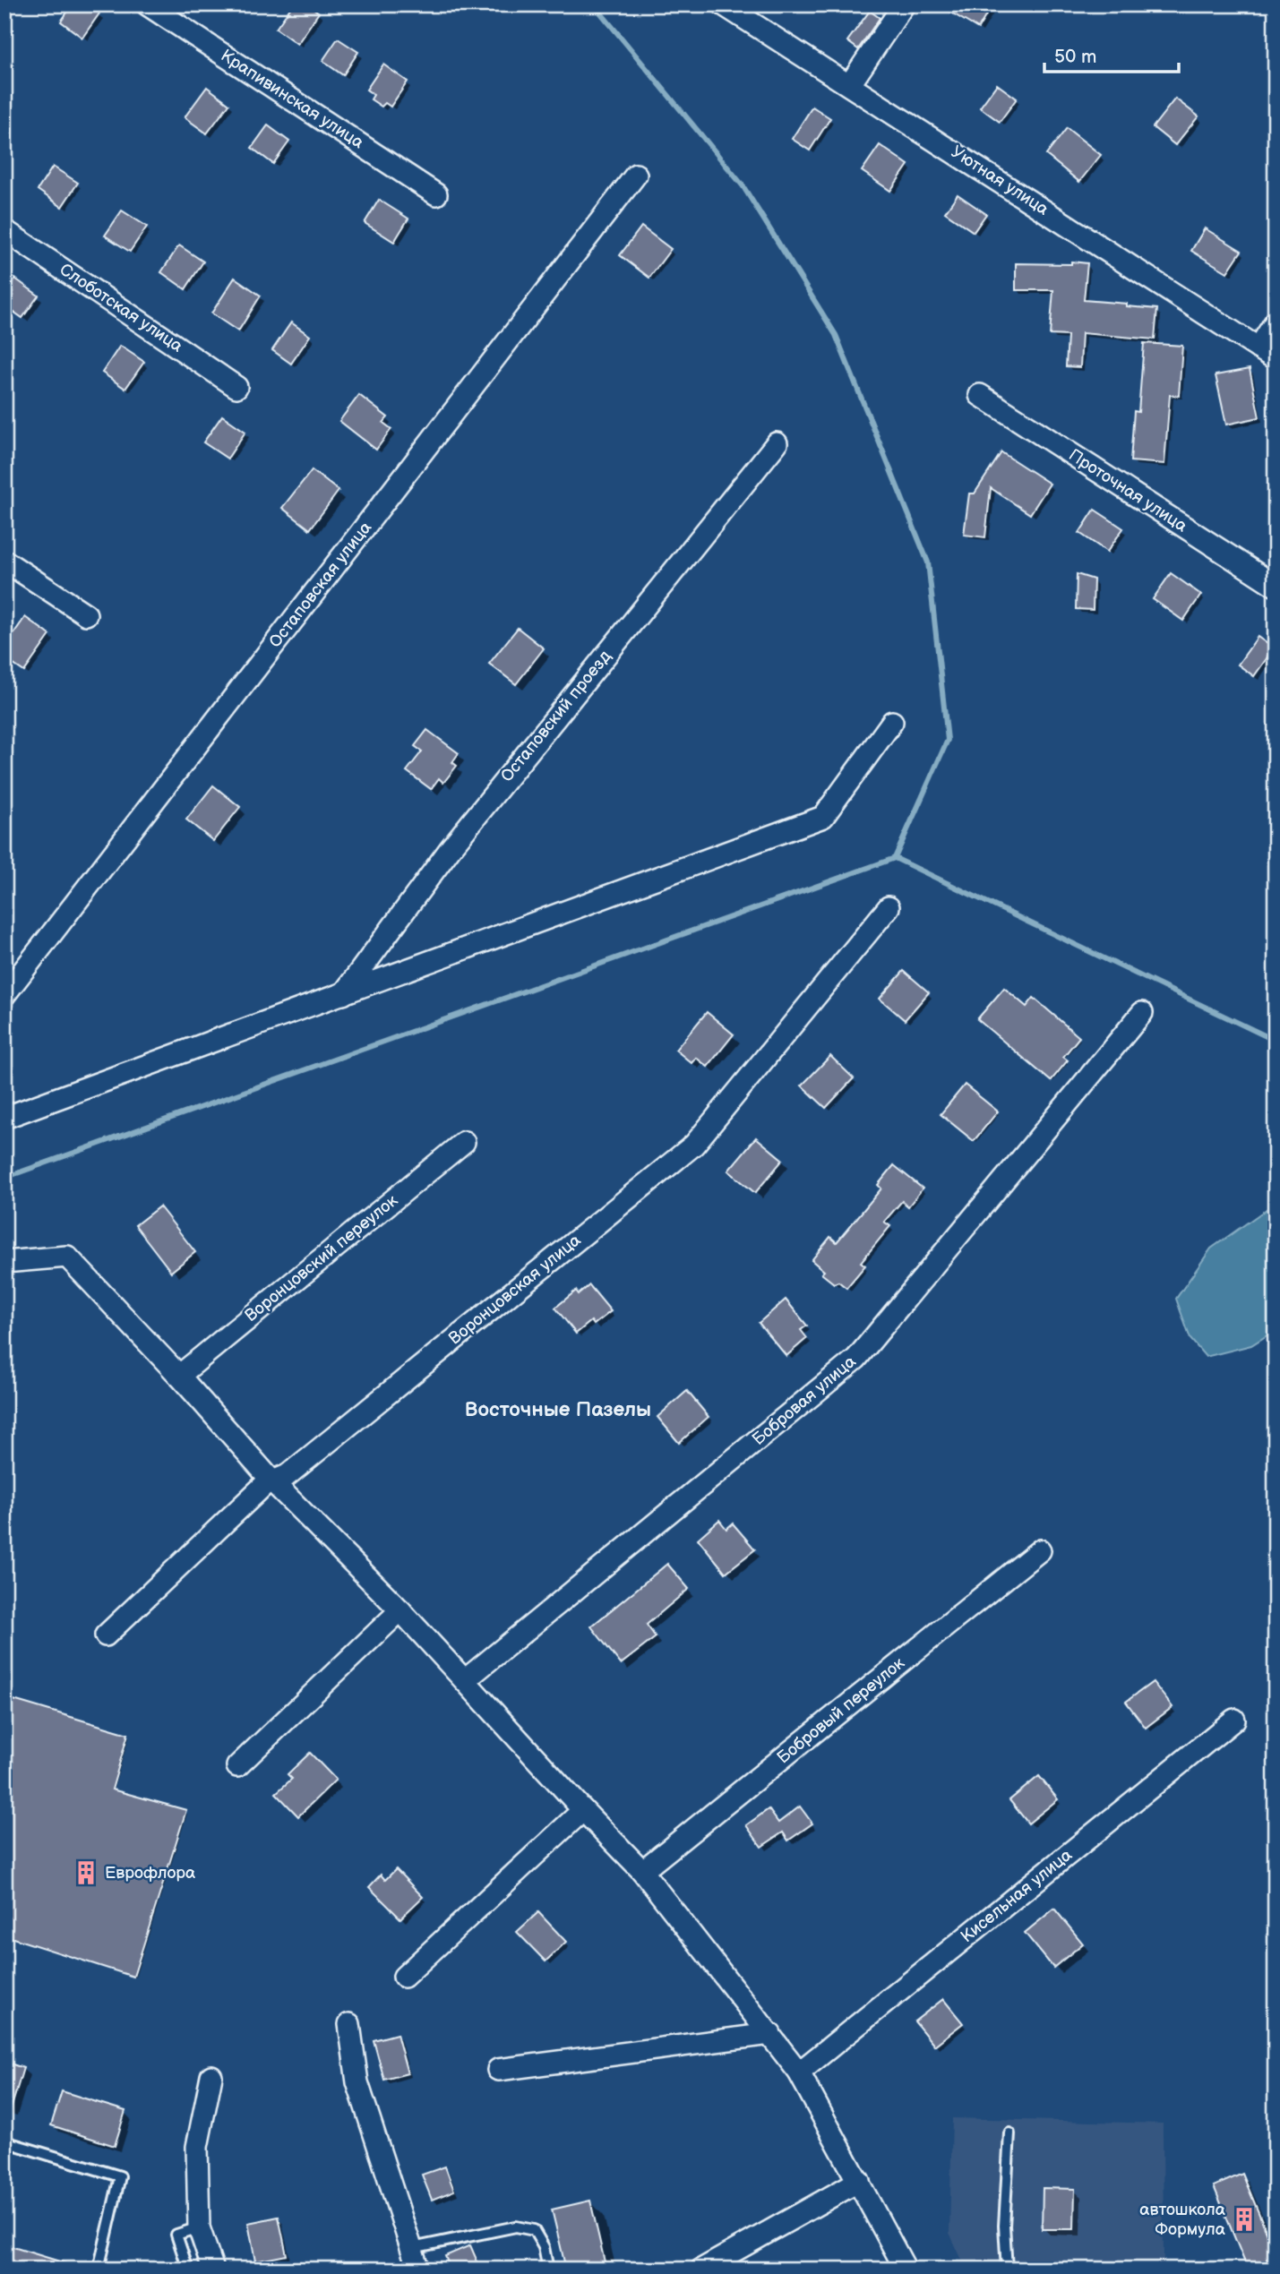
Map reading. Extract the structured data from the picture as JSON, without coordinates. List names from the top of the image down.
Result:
{
  "streets": {
    "street": [
      "Крапивинская улица",
      "Уютная улица",
      "Слоботская улица",
      "Проточная улица",
      "Остаповская улица",
      "Остаповский проезд",
      "Воронцовский переулок",
      "Воронцовская улица",
      "Бобровая улица",
      "Бобровый переулок",
      "Кисельная улица"
    ]
  },
  "districts": ["Восточные Пазелы"],
  "places": {
    "building": ["Еврофлора", "автошкола Формула"]
  },
  "scale_bar": "50 m"
}
